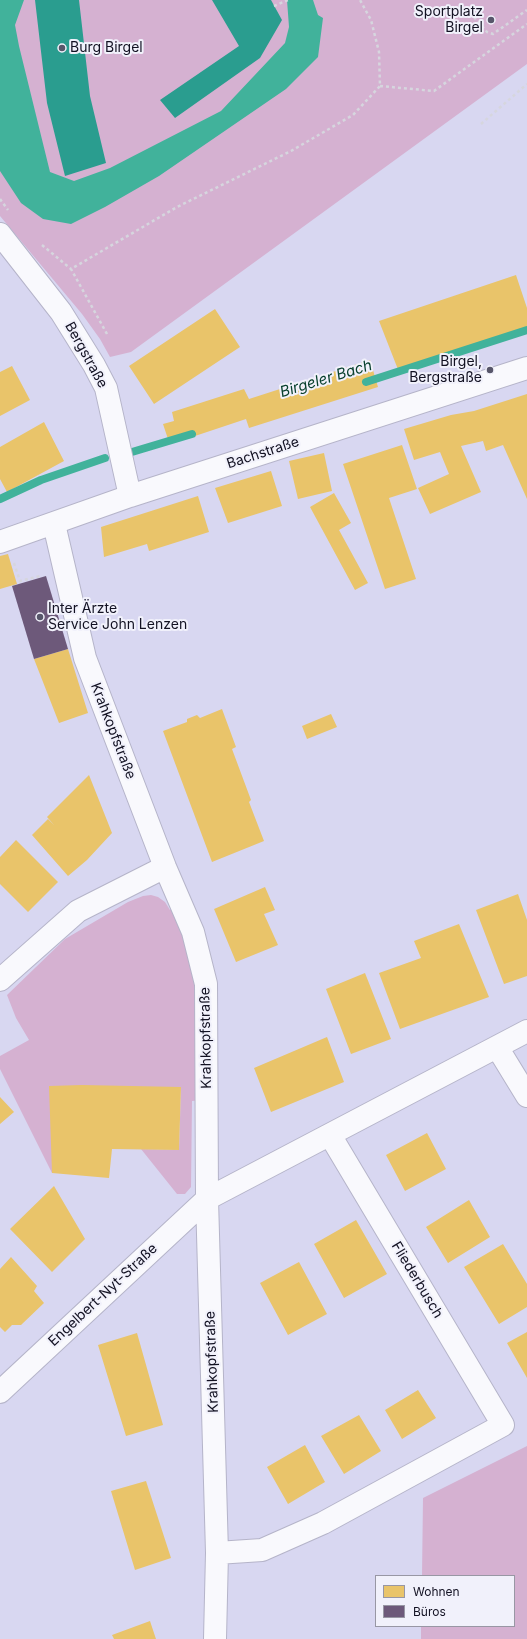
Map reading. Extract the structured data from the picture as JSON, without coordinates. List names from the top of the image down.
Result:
{
  "streets": {
    "street": [
      "Bergstraße",
      "Bachstraße",
      "Krahkopfstraße",
      "Fliederbusch",
      "Engelbert-Nyt-Straße"
    ]
  },
  "crossings": [
    ["Bergstraße", "Bachstraße"],
    ["Bachstraße", "Krahkopfstraße"],
    ["Krahkopfstraße", "Fliederbusch"],
    ["Krahkopfstraße", "Engelbert-Nyt-Straße"]
  ],
  "water": ["Birgeler Bach"],
  "places": [
    "Sportplatz Birgel",
    "Burg Birgel",
    "Birgel, Bergstraße",
    "Inter Ärzte Service John Lenzen"
  ],
  "legend": ["Wohnen", "Büros"]
}
